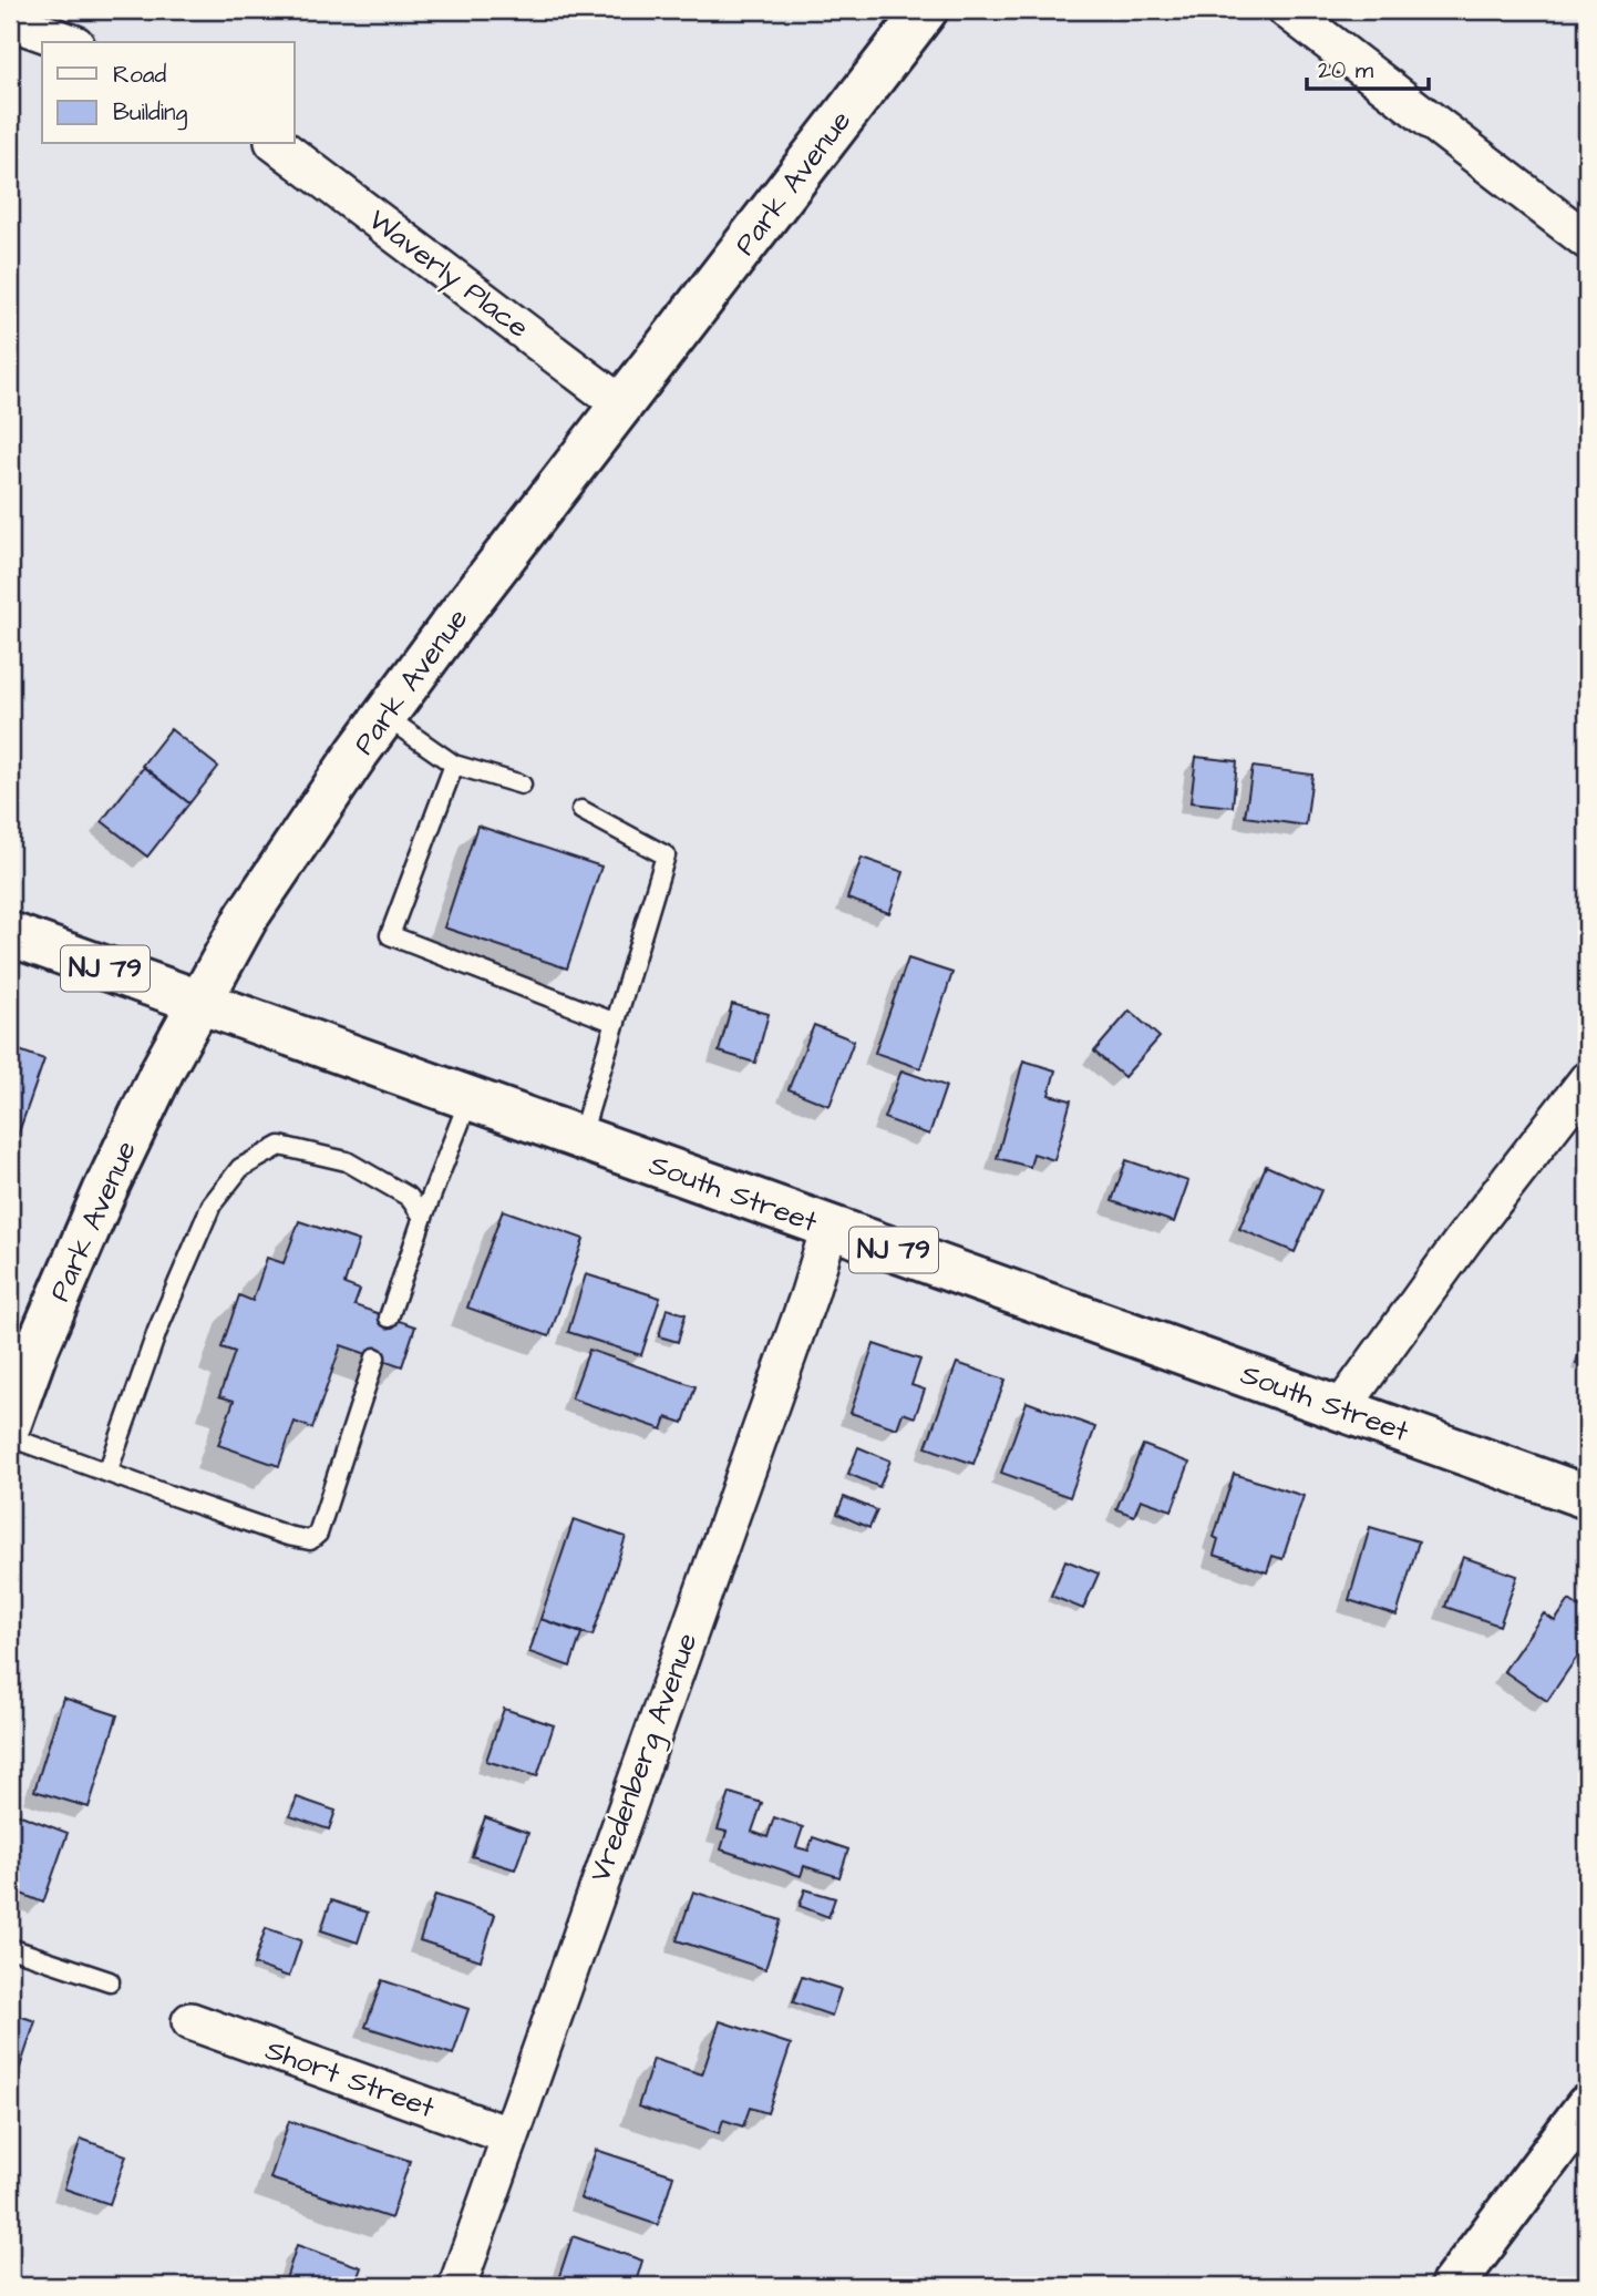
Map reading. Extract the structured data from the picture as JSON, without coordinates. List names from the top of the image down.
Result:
{
  "streets": {
    "main road": ["Park Avenue", "NJ 79", "South Street"],
    "street": ["Waverly Place", "Vredenberg Avenue", "Short Street"]
  },
  "crossings": [
    ["Park Avenue", "Waverly Place"],
    ["Park Avenue", "South Street"],
    ["South Street", "Vredenberg Avenue"],
    ["Vredenberg Avenue", "Short Street"]
  ],
  "legend": ["Road", "Building"],
  "scale_bar": "20 m"
}
